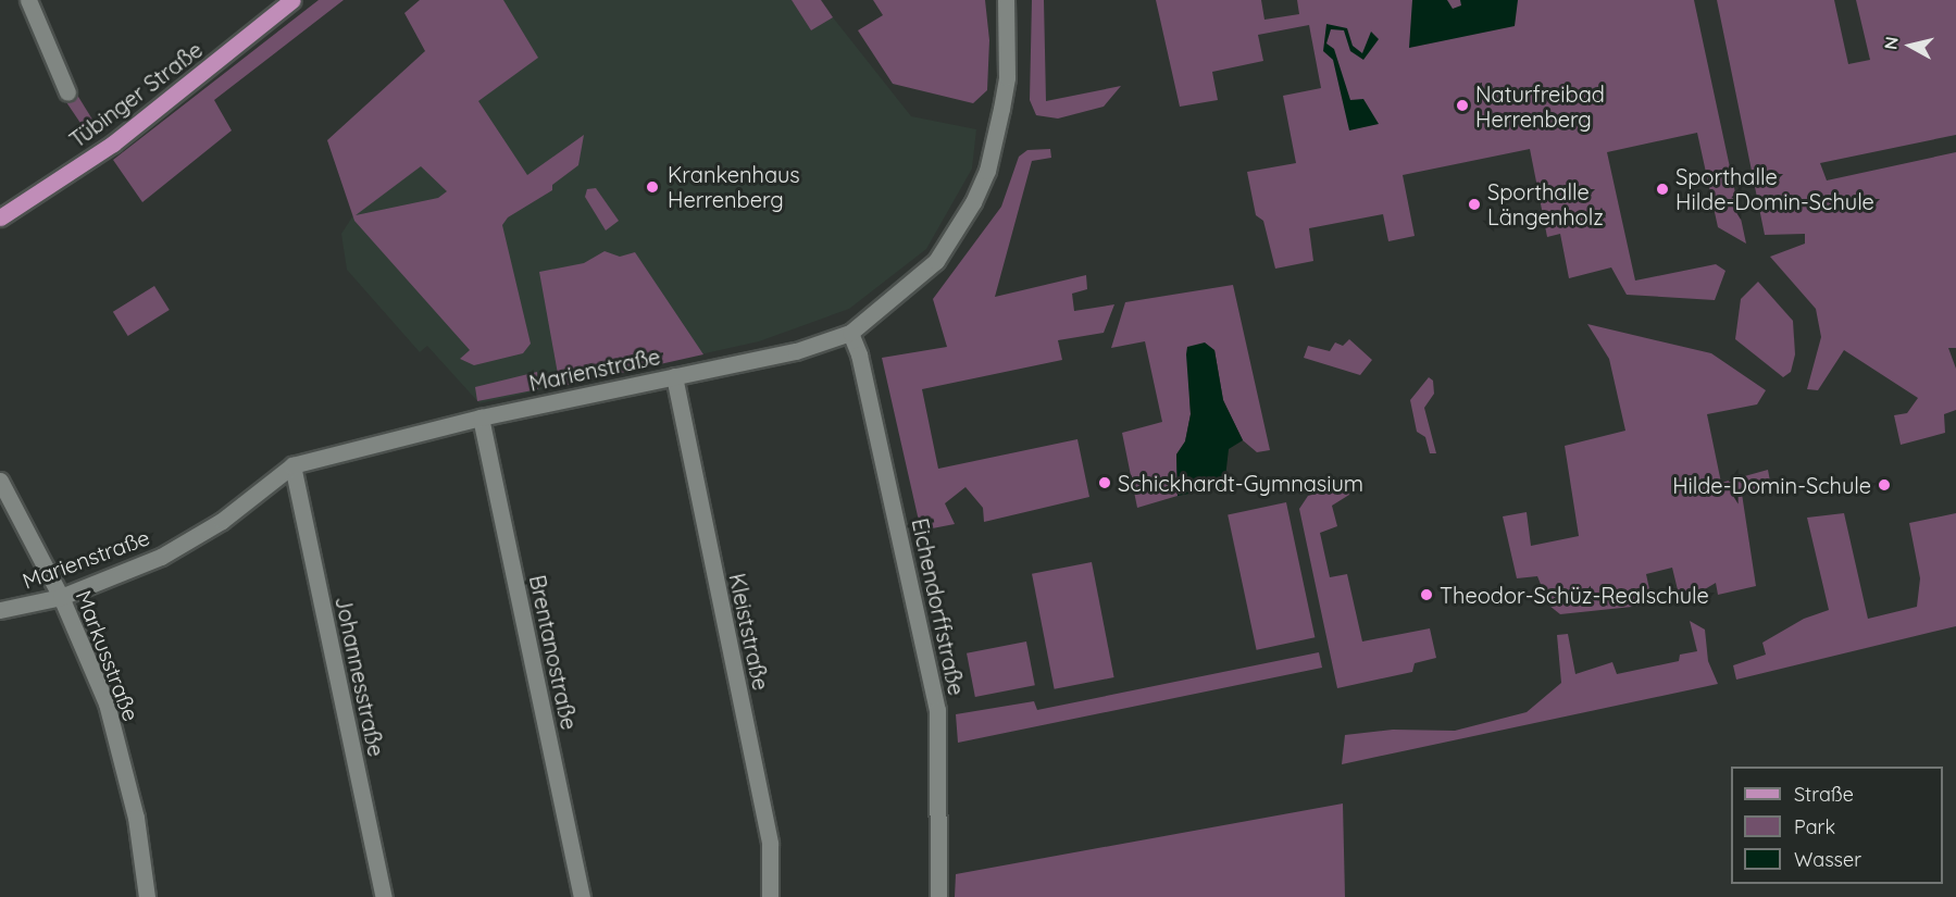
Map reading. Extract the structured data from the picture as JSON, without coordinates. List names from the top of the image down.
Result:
{
  "streets": {
    "main road": ["Tübinger Straße"],
    "street": [
      "Marienstraße",
      "Eichendorffstraße",
      "Kleiststraße",
      "Brentanostraße",
      "Markusstraße",
      "Johannesstraße"
    ]
  },
  "crossings": [
    ["Marienstraße", "Eichendorffstraße"],
    ["Marienstraße", "Kleiststraße"],
    ["Marienstraße", "Brentanostraße"],
    ["Marienstraße", "Markusstraße"],
    ["Marienstraße", "Johannesstraße"]
  ],
  "places": [
    "Naturfreibad Herrenberg",
    "Krankenhaus Herrenberg",
    "Sporthalle Hilde-Domin-Schule",
    "Sporthalle Längenholz",
    "Schickhardt-Gymnasium",
    "Hilde-Domin-Schule",
    "Theodor-Schüz-Realschule"
  ],
  "legend": ["Straße", "Park", "Wasser"],
  "north": "left"
}
